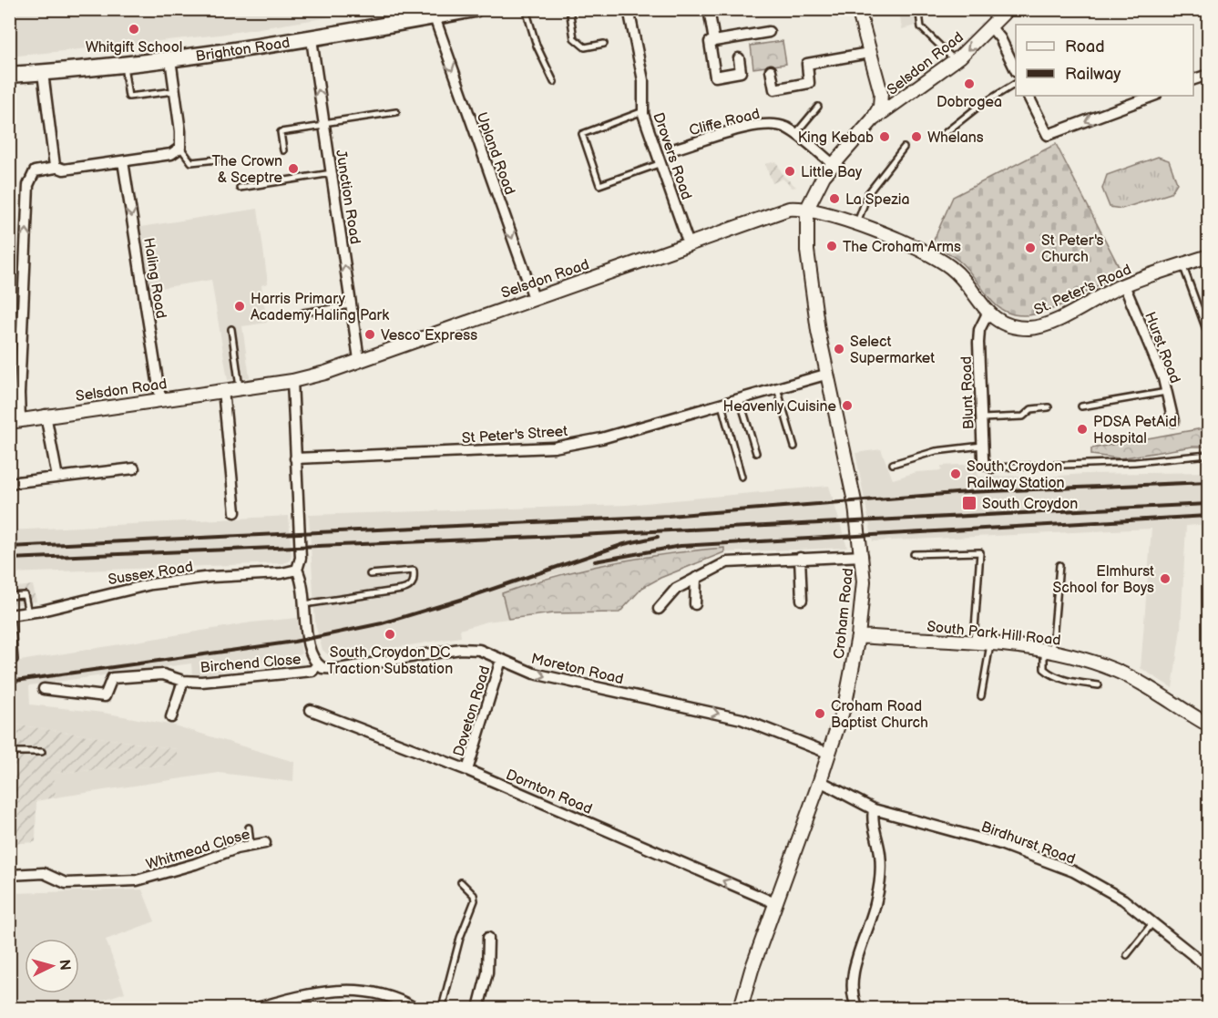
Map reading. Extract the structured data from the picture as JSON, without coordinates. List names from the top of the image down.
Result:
{
  "streets": {
    "main road": [
      "Brighton Road",
      "Selsdon Road",
      "St. Peter's Road",
      "Croham Road",
      "South Park Hill Road"
    ],
    "street": [
      "Cliffe Road",
      "Upland Road",
      "Drovers Road",
      "Junction Road",
      "Haling Road",
      "Hurst Road",
      "Blunt Road",
      "St Peter's Street",
      "Sussex Road",
      "Birchend Close",
      "Moreton Road",
      "Doveton Road",
      "Dornton Road",
      "Birdhurst Road",
      "Whitmead Close"
    ]
  },
  "crossings": [
    ["Brighton Road", "Upland Road"],
    ["Brighton Road", "Junction Road"],
    ["Selsdon Road", "Cliffe Road"],
    ["Selsdon Road", "Upland Road"],
    ["Selsdon Road", "Drovers Road"],
    ["Selsdon Road", "Junction Road"],
    ["Selsdon Road", "Haling Road"],
    ["Selsdon Road", "St. Peter's Road"],
    ["Selsdon Road", "Croham Road"],
    ["St. Peter's Road", "Hurst Road"],
    ["St. Peter's Road", "Blunt Road"],
    ["St. Peter's Road", "Croham Road"],
    ["St Peter's Street", "Croham Road"],
    ["Croham Road", "South Park Hill Road"],
    ["Croham Road", "Moreton Road"],
    ["Croham Road", "Dornton Road"],
    ["Croham Road", "Birdhurst Road"],
    ["Birchend Close", "Moreton Road"],
    ["Moreton Road", "Doveton Road"],
    ["Doveton Road", "Dornton Road"]
  ],
  "one_way": [
    "Upland Road",
    "Junction Road",
    "Haling Road",
    "Moreton Road",
    "Dornton Road"
  ],
  "places": {
    "other": [
      "Whitgift School",
      "Dobrogea",
      "King Kebab",
      "Whelans",
      "The Crown & Sceptre",
      "Little Bay",
      "La Spezia",
      "The Croham Arms",
      "St Peter's Church",
      "Harris Primary Academy Haling Park",
      "Vesco Express",
      "Select Supermarket",
      "Heavenly Cuisine",
      "PDSA PetAid Hospital",
      "South Croydon Railway Station",
      "Elmhurst School for Boys",
      "South Croydon DC Traction Substation",
      "Croham Road Baptist Church"
    ],
    "transit": ["South Croydon"]
  },
  "legend": ["Road", "Railway"],
  "north": "right"
}
